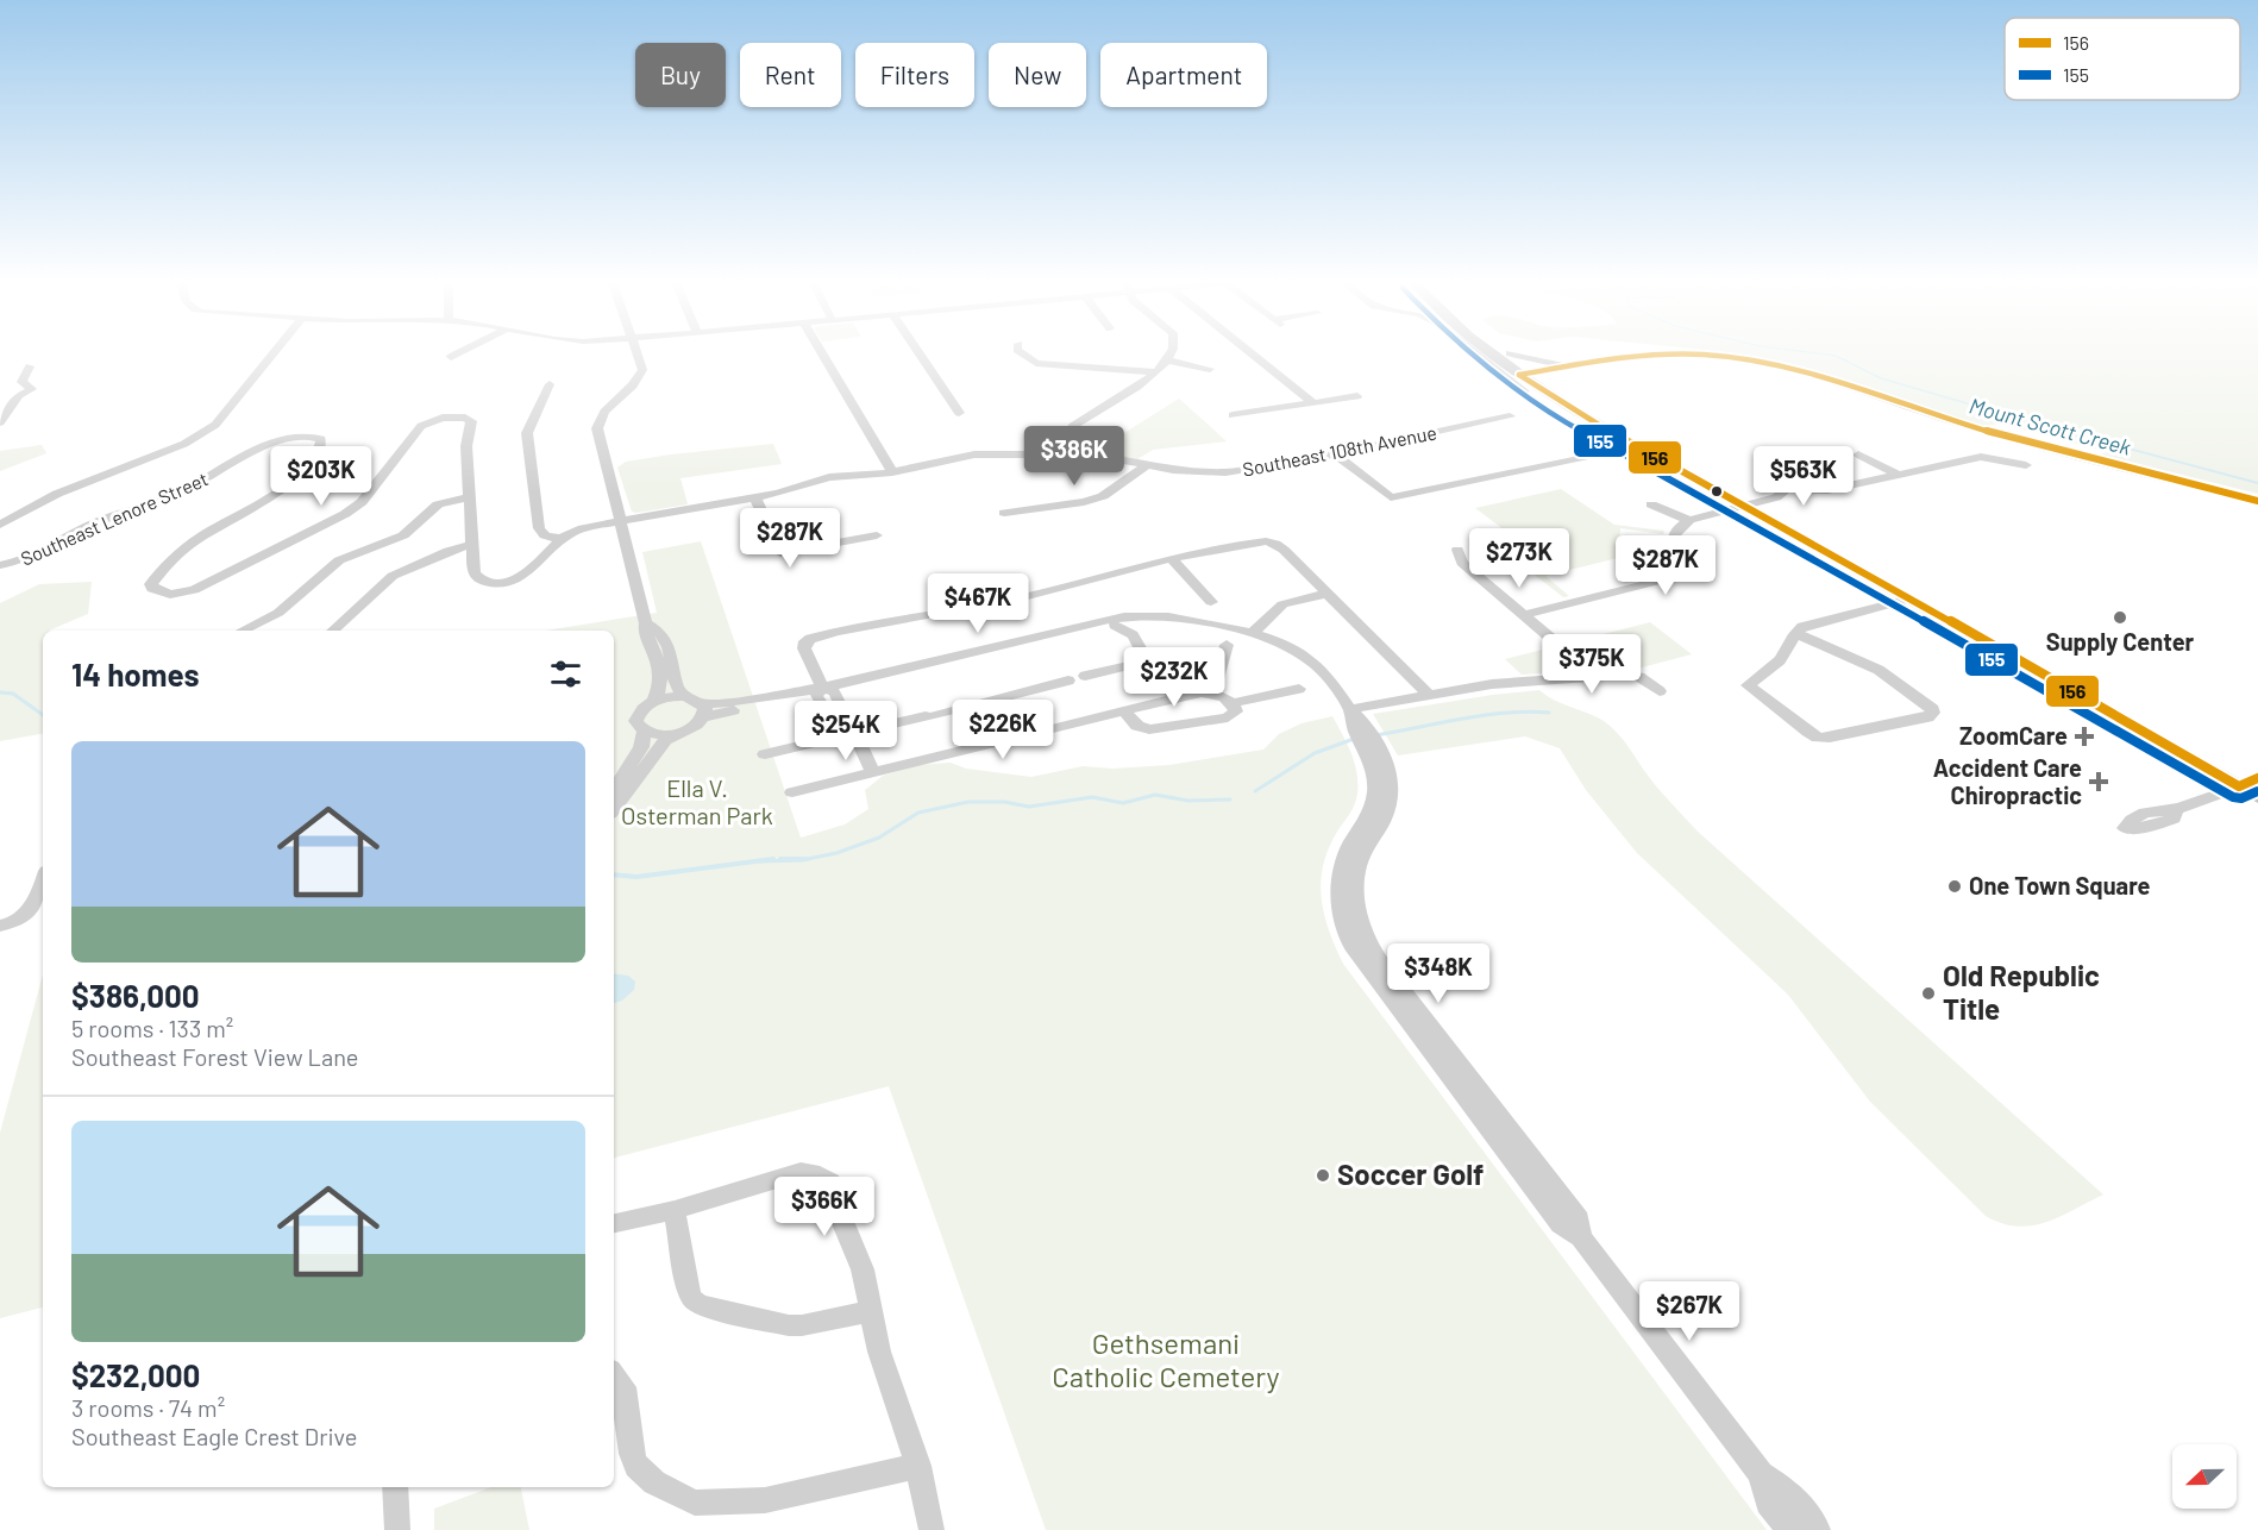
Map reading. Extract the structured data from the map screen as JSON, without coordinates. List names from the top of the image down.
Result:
{
  "streets": {
    "street": ["Southeast 108th Avenue", "Southeast Lenore Street"]
  },
  "water": ["Mount Scott Creek"],
  "parks": ["Ella V. Osterman Park", "Gethsemani Catholic Cemetery"],
  "places": {
    "other": [
      "Supply Center",
      "One Town Square",
      "Old Republic Title",
      "Soccer Golf"
    ],
    "health": ["ZoomCare", "Accident Care Chiropractic"]
  },
  "lines": ["transit line 155", "transit line 156"],
  "legend": ["156", "155"],
  "north": "left",
  "page": {
    "chip": [
      "Buy",
      "Rent",
      "Filters",
      "New",
      "Apartment"
    ],
    "price": [
      "$386K",
      "$203K",
      "$563K",
      "$287K",
      "$273K",
      "$287K",
      "$467K",
      "$375K",
      "$232K",
      "$226K",
      "$254K",
      "$348K",
      "$366K",
      "$267K"
    ],
    "heading": "14 homes",
    "list": [
      {
        "name": "$386,000",
        "note": "5 rooms · 133 m² · Southeast Forest View Lane"
      },
      {
        "name": "$232,000",
        "note": "3 rooms · 74 m² · Southeast Eagle Crest Drive"
      }
    ]
  }
}
